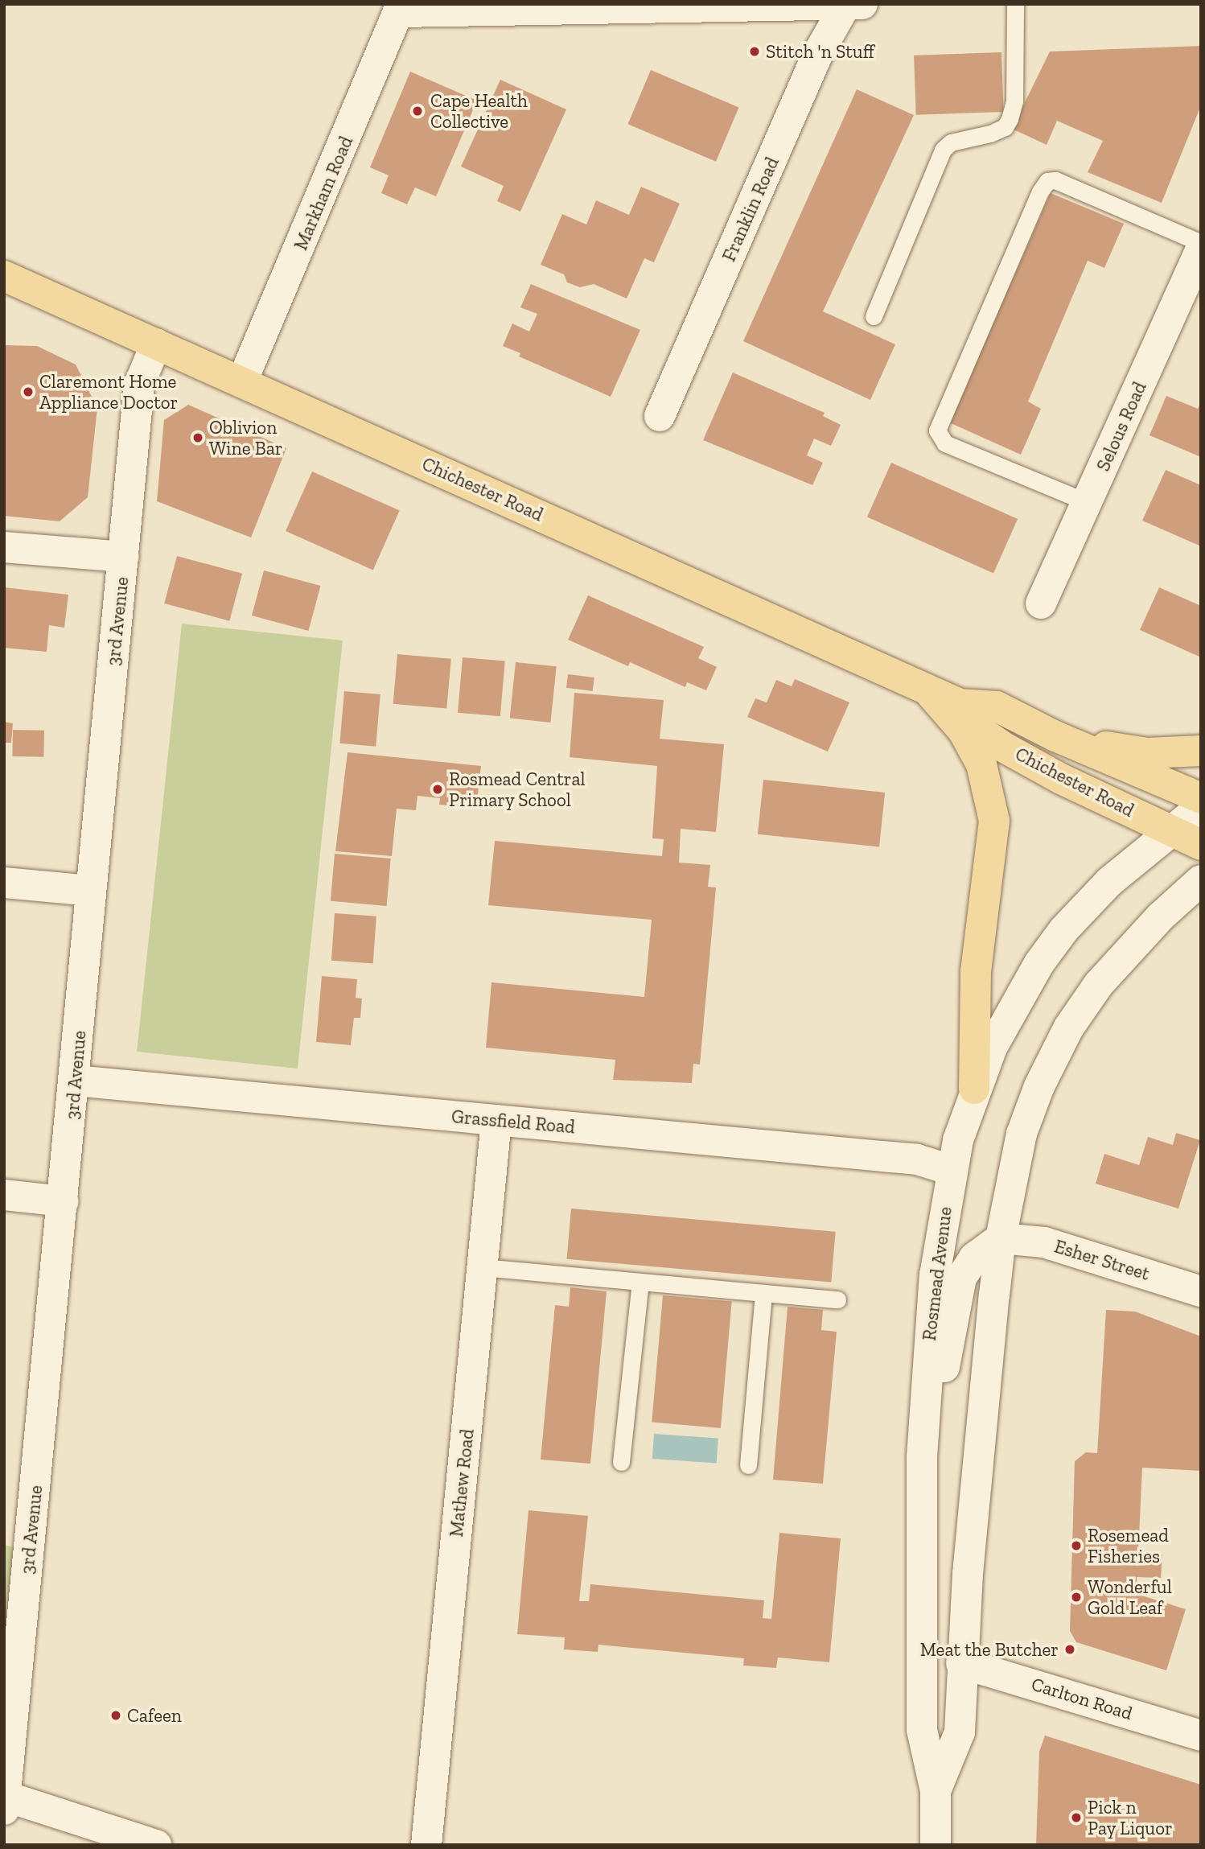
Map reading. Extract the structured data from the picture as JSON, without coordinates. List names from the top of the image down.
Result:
{
  "streets": {
    "main road": ["Chichester Road"],
    "street": [
      "Markham Road",
      "Franklin Road",
      "Selous Road",
      "3rd Avenue",
      "Grassfield Road",
      "Esher Street",
      "Rosmead Avenue",
      "Mathew Road",
      "Carlton Road"
    ]
  },
  "crossings": [
    ["Markham Road", "Chichester Road"],
    ["Chichester Road", "3rd Avenue"],
    ["Chichester Road", "Rosmead Avenue"],
    ["3rd Avenue", "Grassfield Road"],
    ["Grassfield Road", "Rosmead Avenue"],
    ["Grassfield Road", "Mathew Road"],
    ["Esher Street", "Rosmead Avenue"],
    ["Rosmead Avenue", "Carlton Road"]
  ],
  "places": [
    "Stitch 'n Stuff",
    "Cape Health Collective",
    "Claremont Home Appliance Doctor",
    "Oblivion Wine Bar",
    "Rosmead Central Primary School",
    "Rosemead Fisheries",
    "Wonderful Gold Leaf",
    "Meat the Butcher",
    "Cafeen",
    "Pick n Pay Liquor"
  ]
}
